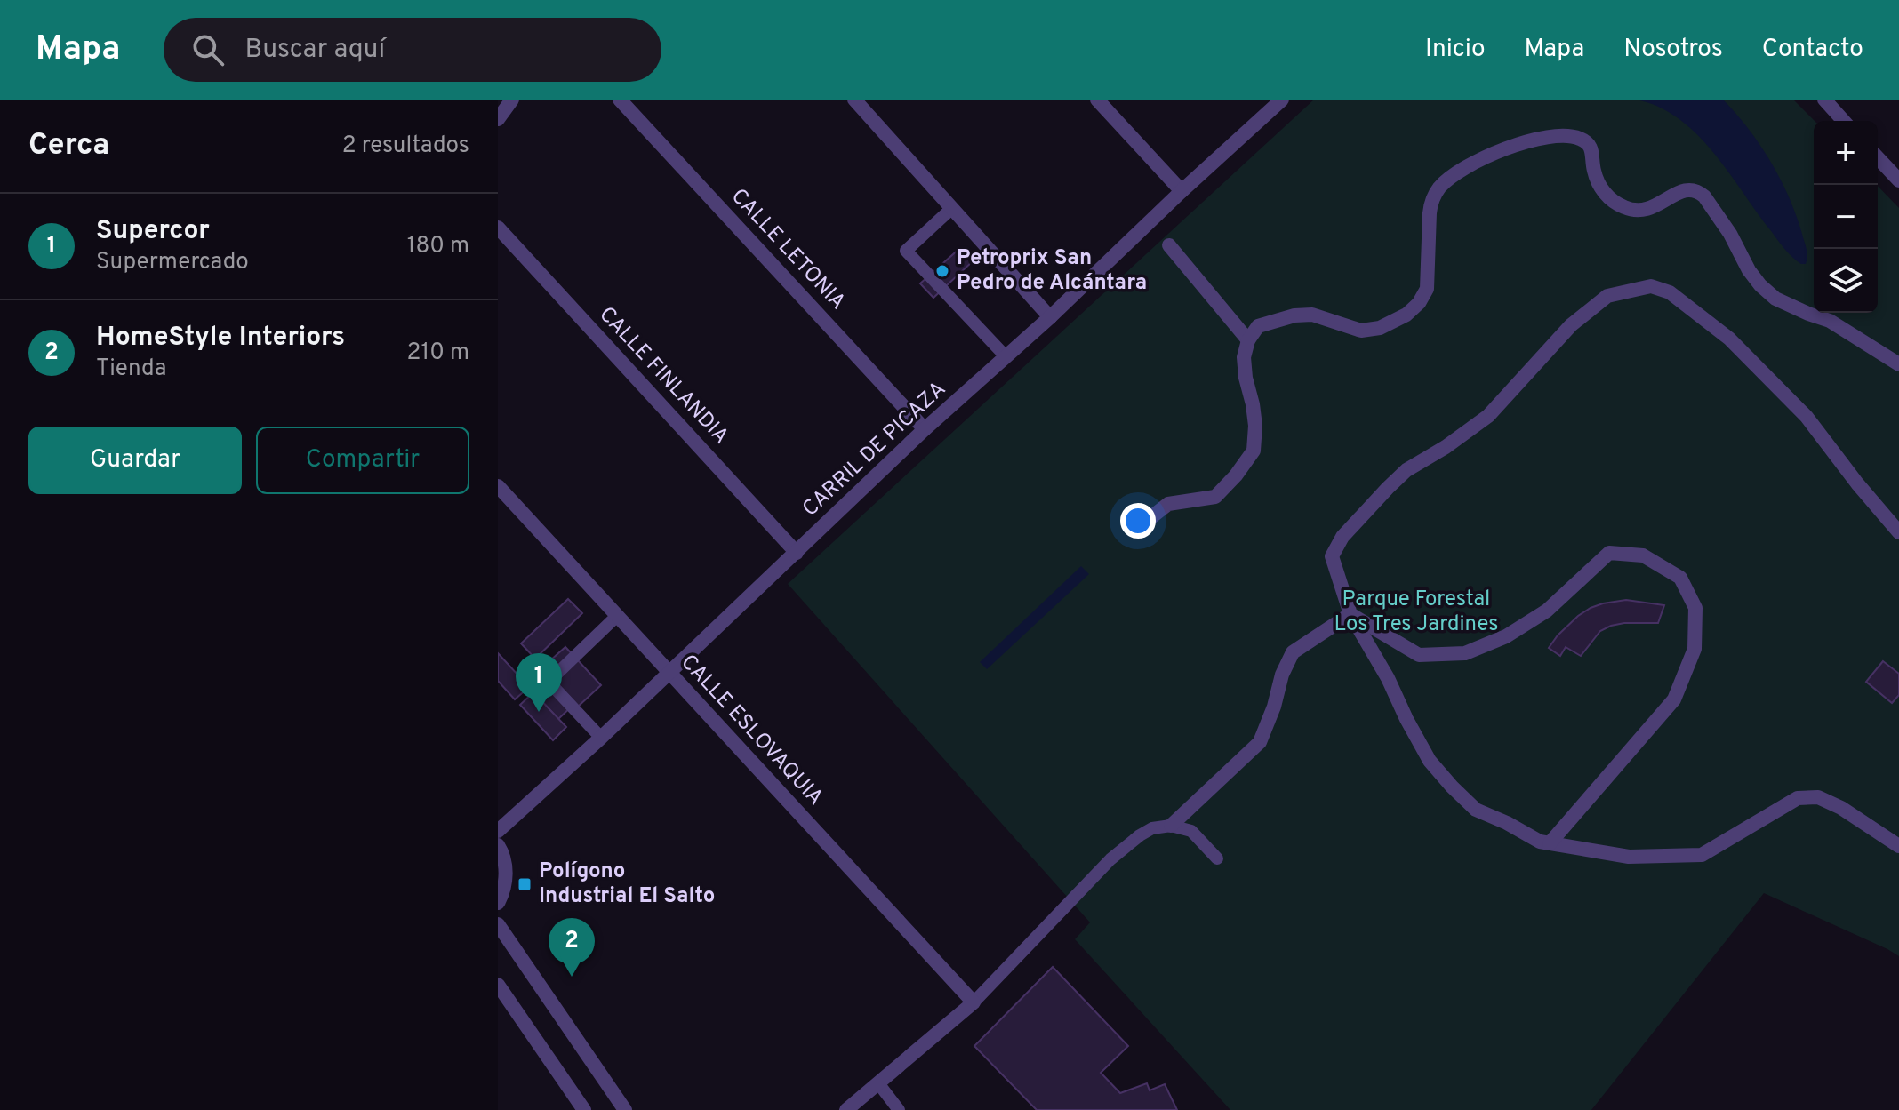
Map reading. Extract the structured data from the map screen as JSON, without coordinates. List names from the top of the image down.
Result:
{
  "streets": {
    "street": [
      "CALLE LETONIA",
      "CALLE FINLANDIA",
      "CARRIL DE PICAZA",
      "CALLE ESLOVAQUIA"
    ]
  },
  "crossings": [
    ["CALLE LETONIA", "CARRIL DE PICAZA"],
    ["CALLE FINLANDIA", "CARRIL DE PICAZA"],
    ["CARRIL DE PICAZA", "CALLE ESLOVAQUIA"]
  ],
  "parks": ["Parque Forestal Los Tres Jardines"],
  "places": {
    "other": ["Petroprix San Pedro de Alcántara"],
    "transit": ["Polígono Industrial El Salto"]
  },
  "page": {
    "header": "Mapa",
    "search": "Buscar aquí",
    "nav": [
      "Inicio",
      "Mapa",
      "Nosotros",
      "Contacto"
    ],
    "heading": ["Cerca", "2 resultados"],
    "map_buttons": ["+", "−"],
    "list": [
      {
        "mark": "1",
        "name": "Supercor",
        "note": "Supermercado",
        "value": "180 m"
      },
      {
        "mark": "2",
        "name": "HomeStyle Interiors",
        "note": "Tienda",
        "value": "210 m"
      }
    ],
    "buttons": ["Guardar", "Compartir"],
    "pins": ["1", "2"]
  }
}
